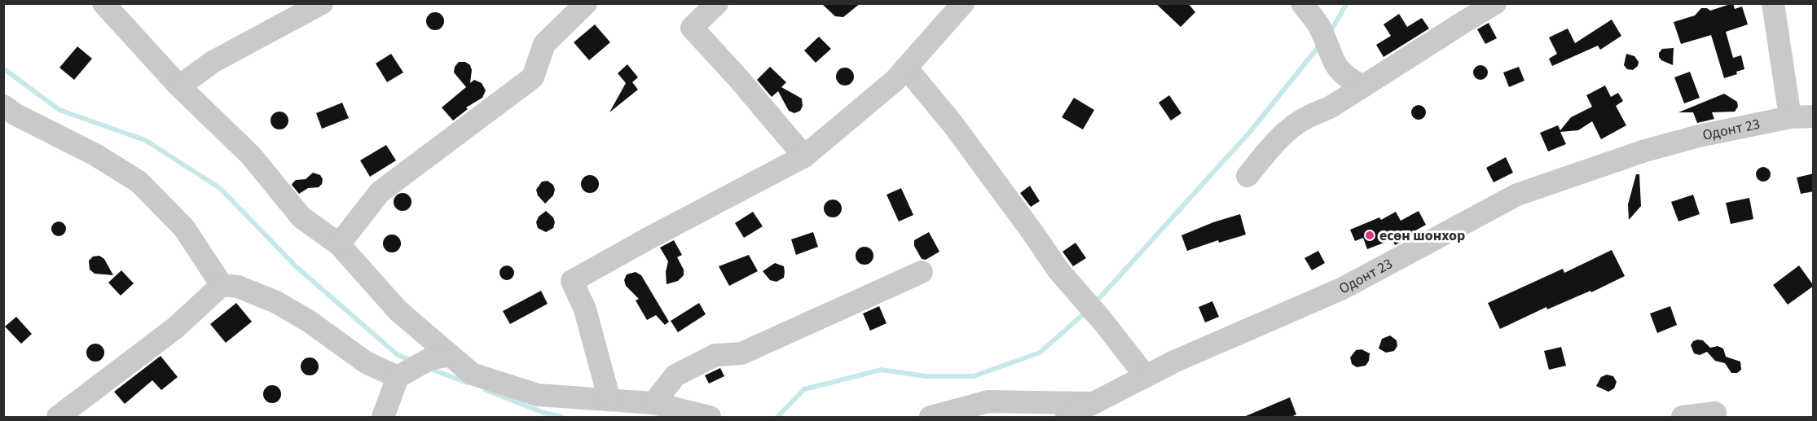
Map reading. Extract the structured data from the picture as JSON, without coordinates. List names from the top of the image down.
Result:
{
  "streets": {
    "street": ["Одонт 23"]
  },
  "places": ["есөн шонхор"]
}
